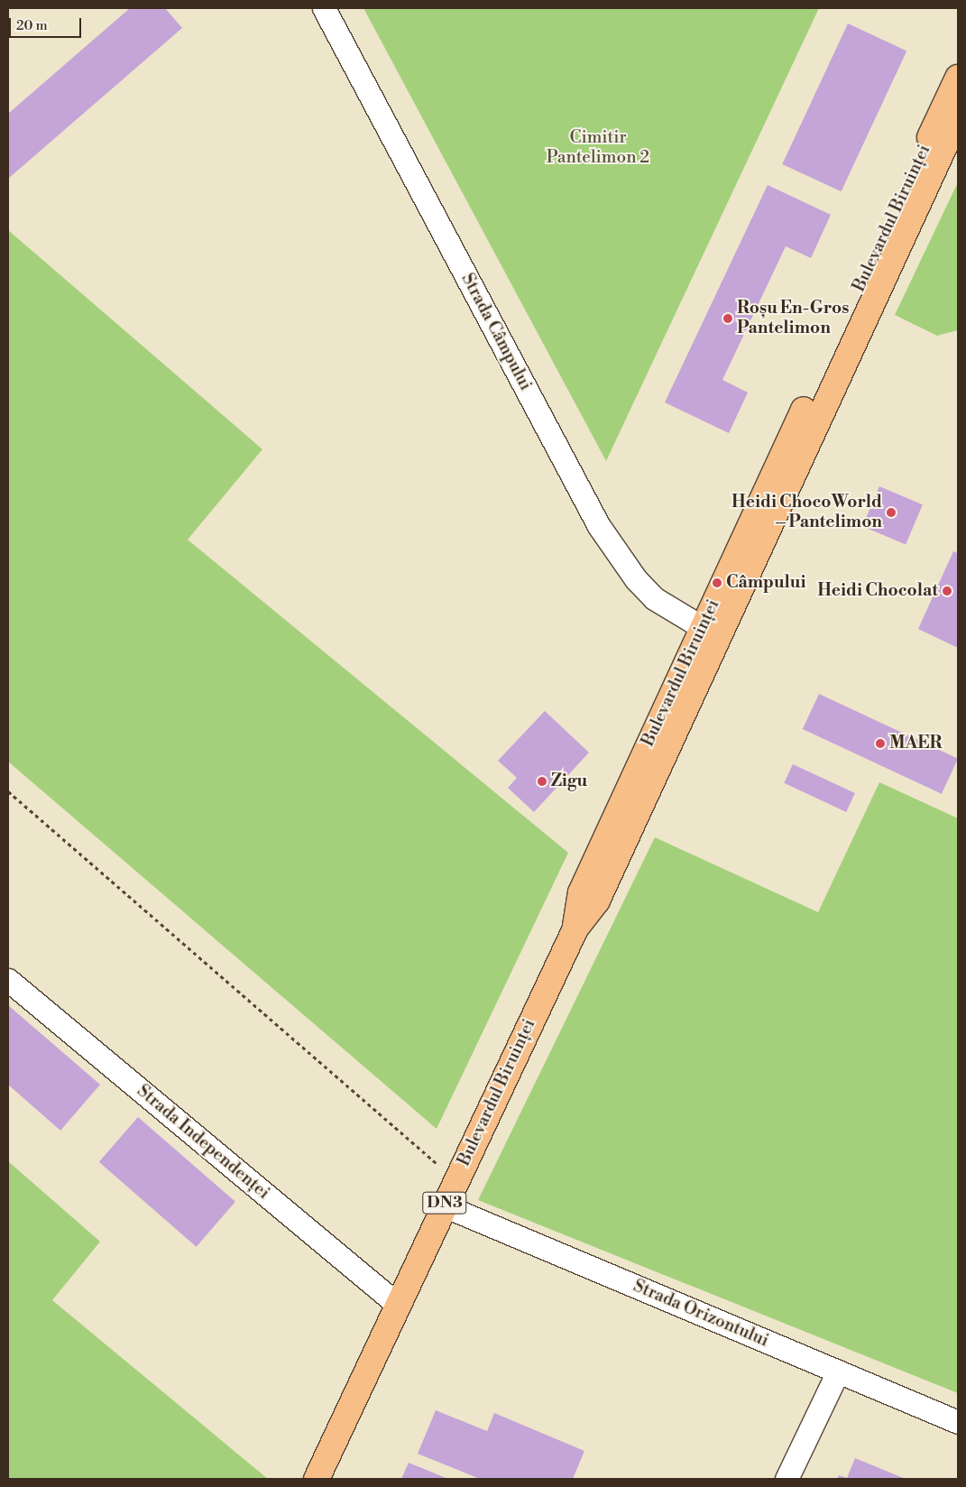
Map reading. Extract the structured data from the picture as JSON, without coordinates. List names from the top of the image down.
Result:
{
  "streets": {
    "main road": ["Bulevardul Biruinței", "DN3"],
    "street": ["Strada Câmpului", "Strada Independenței", "Strada Orizontului"]
  },
  "crossings": [
    ["Bulevardul Biruinței", "Strada Câmpului"],
    ["Bulevardul Biruinței", "Strada Independenței"],
    ["Bulevardul Biruinței", "Strada Orizontului"]
  ],
  "parks": ["Cimitir Pantelimon 2"],
  "places": [
    "Roșu En-Gros Pantelimon",
    "Heidi ChocoWorld – Pantelimon",
    "Câmpului",
    "Heidi Chocolat",
    "MAER",
    "Zigu"
  ],
  "scale_bar": "20 m"
}
